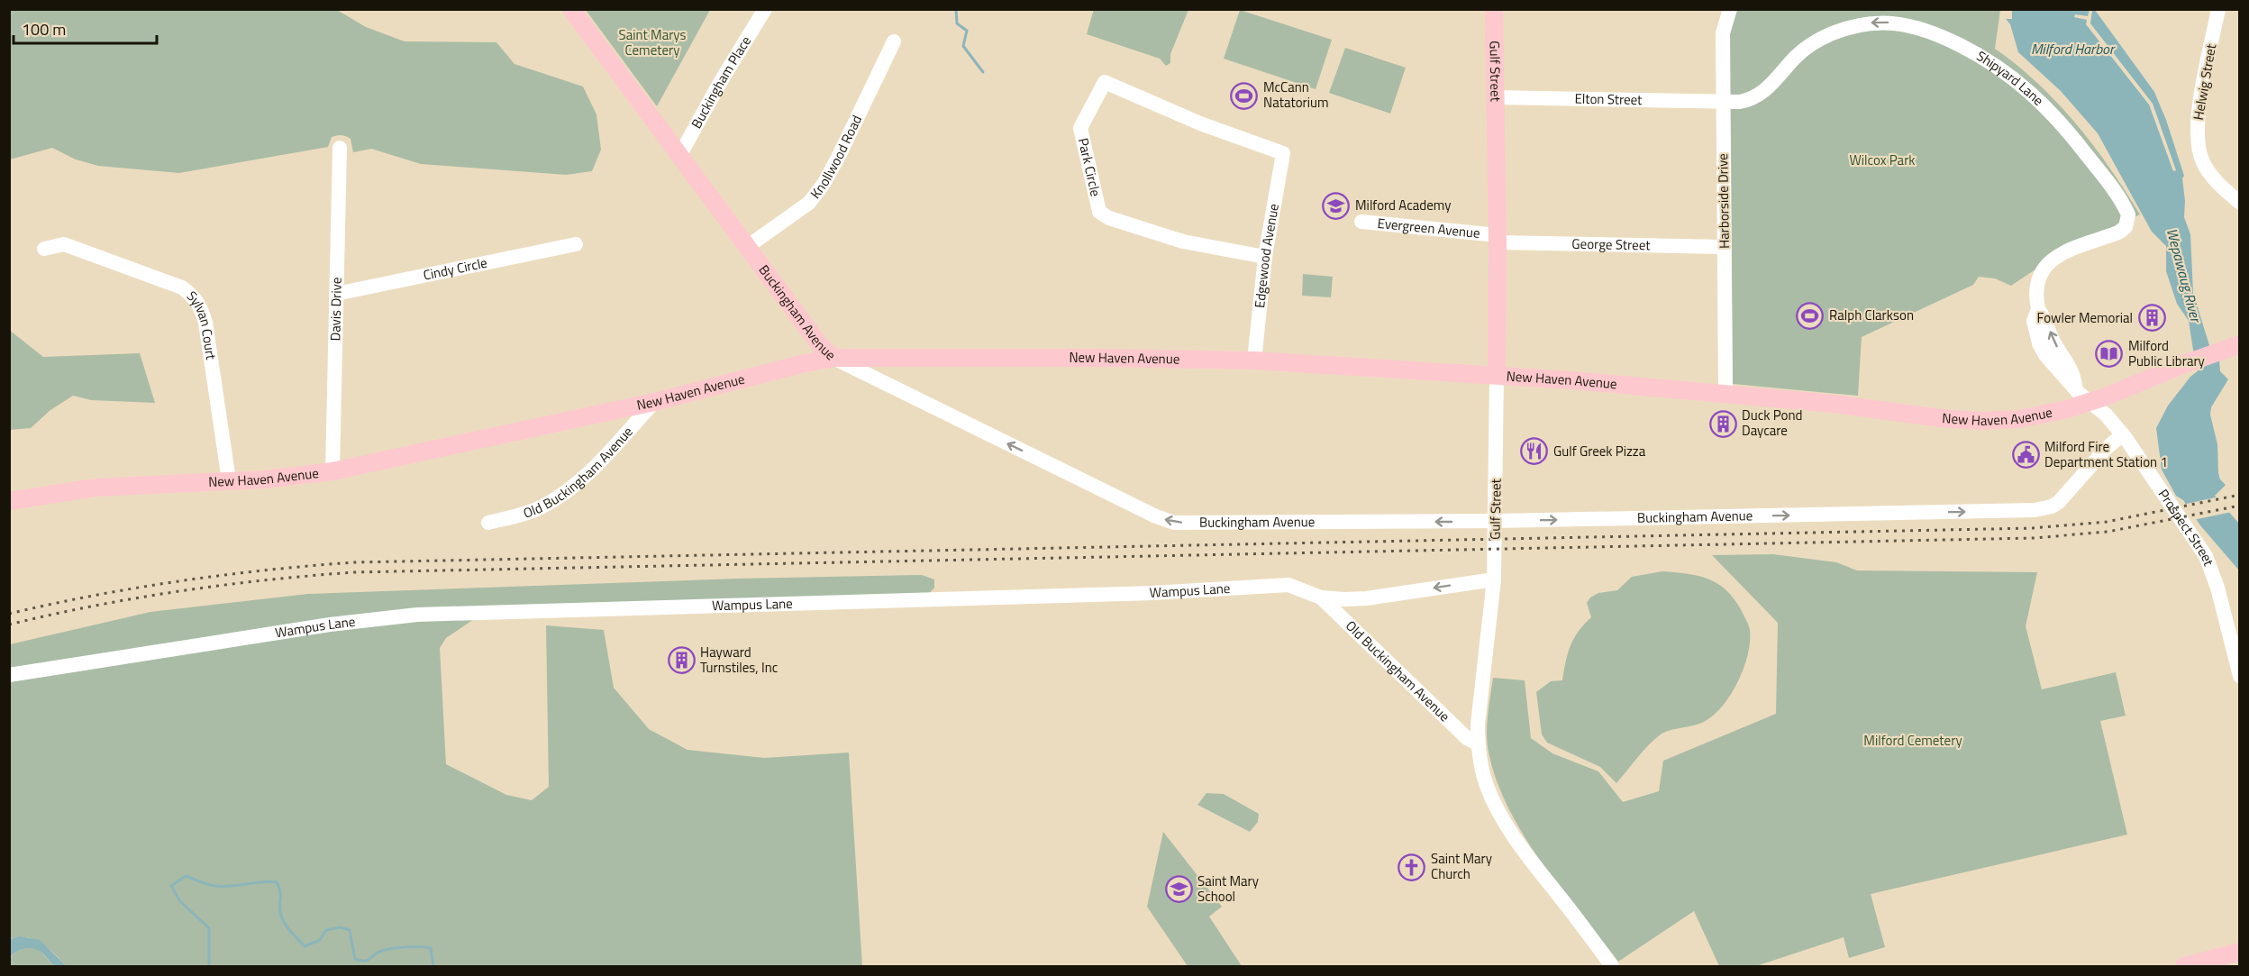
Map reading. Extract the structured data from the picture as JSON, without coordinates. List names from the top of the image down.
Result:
{
  "streets": {
    "main road": ["Gulf Street", "Buckingham Avenue", "New Haven Avenue"],
    "street": [
      "Shipyard Lane",
      "Helwig Street",
      "Buckingham Place",
      "Elton Street",
      "Knollwood Road",
      "Park Circle",
      "Harborside Drive",
      "Evergreen Avenue",
      "George Street",
      "Edgewood Avenue",
      "Cindy Circle",
      "Davis Drive",
      "Sylvan Court",
      "Old Buckingham Avenue",
      "Prospect Street",
      "Wampus Lane"
    ]
  },
  "crossings": [
    ["Gulf Street", "Elton Street"],
    ["Gulf Street", "Evergreen Avenue"],
    ["Gulf Street", "George Street"],
    ["Gulf Street", "Buckingham Avenue"],
    ["Gulf Street", "New Haven Avenue"],
    ["Gulf Street", "Old Buckingham Avenue"],
    ["Gulf Street", "Wampus Lane"],
    ["Shipyard Lane", "Elton Street"],
    ["Shipyard Lane", "Harborside Drive"],
    ["Shipyard Lane", "New Haven Avenue"],
    ["Shipyard Lane", "Prospect Street"],
    ["Buckingham Place", "Buckingham Avenue"],
    ["Elton Street", "Harborside Drive"],
    ["Knollwood Road", "Buckingham Avenue"],
    ["Park Circle", "Edgewood Avenue"],
    ["Harborside Drive", "George Street"],
    ["Harborside Drive", "New Haven Avenue"],
    ["Evergreen Avenue", "George Street"],
    ["Edgewood Avenue", "New Haven Avenue"],
    ["Cindy Circle", "Davis Drive"],
    ["Davis Drive", "New Haven Avenue"],
    ["Buckingham Avenue", "New Haven Avenue"],
    ["Buckingham Avenue", "Prospect Street"],
    ["Sylvan Court", "New Haven Avenue"],
    ["New Haven Avenue", "Old Buckingham Avenue"],
    ["New Haven Avenue", "Prospect Street"],
    ["Old Buckingham Avenue", "Wampus Lane"]
  ],
  "water": ["Milford Harbor", "Wepawaug River"],
  "parks": ["Saint Marys Cemetery", "Wilcox Park", "Milford Cemetery"],
  "places": {
    "sports": ["McCann Natatorium", "Ralph Clarkson"],
    "school or university": ["Milford Academy", "Saint Mary School"],
    "building": ["Fowler Memorial", "Duck Pond Daycare", "Hayward Turnstiles, Inc"],
    "library": ["Milford Public Library"],
    "restaurant": ["Gulf Greek Pizza"],
    "public building": ["Milford Fire Department Station 1"],
    "church": ["Saint Mary Church"]
  },
  "scale_bar": "100 m"
}
